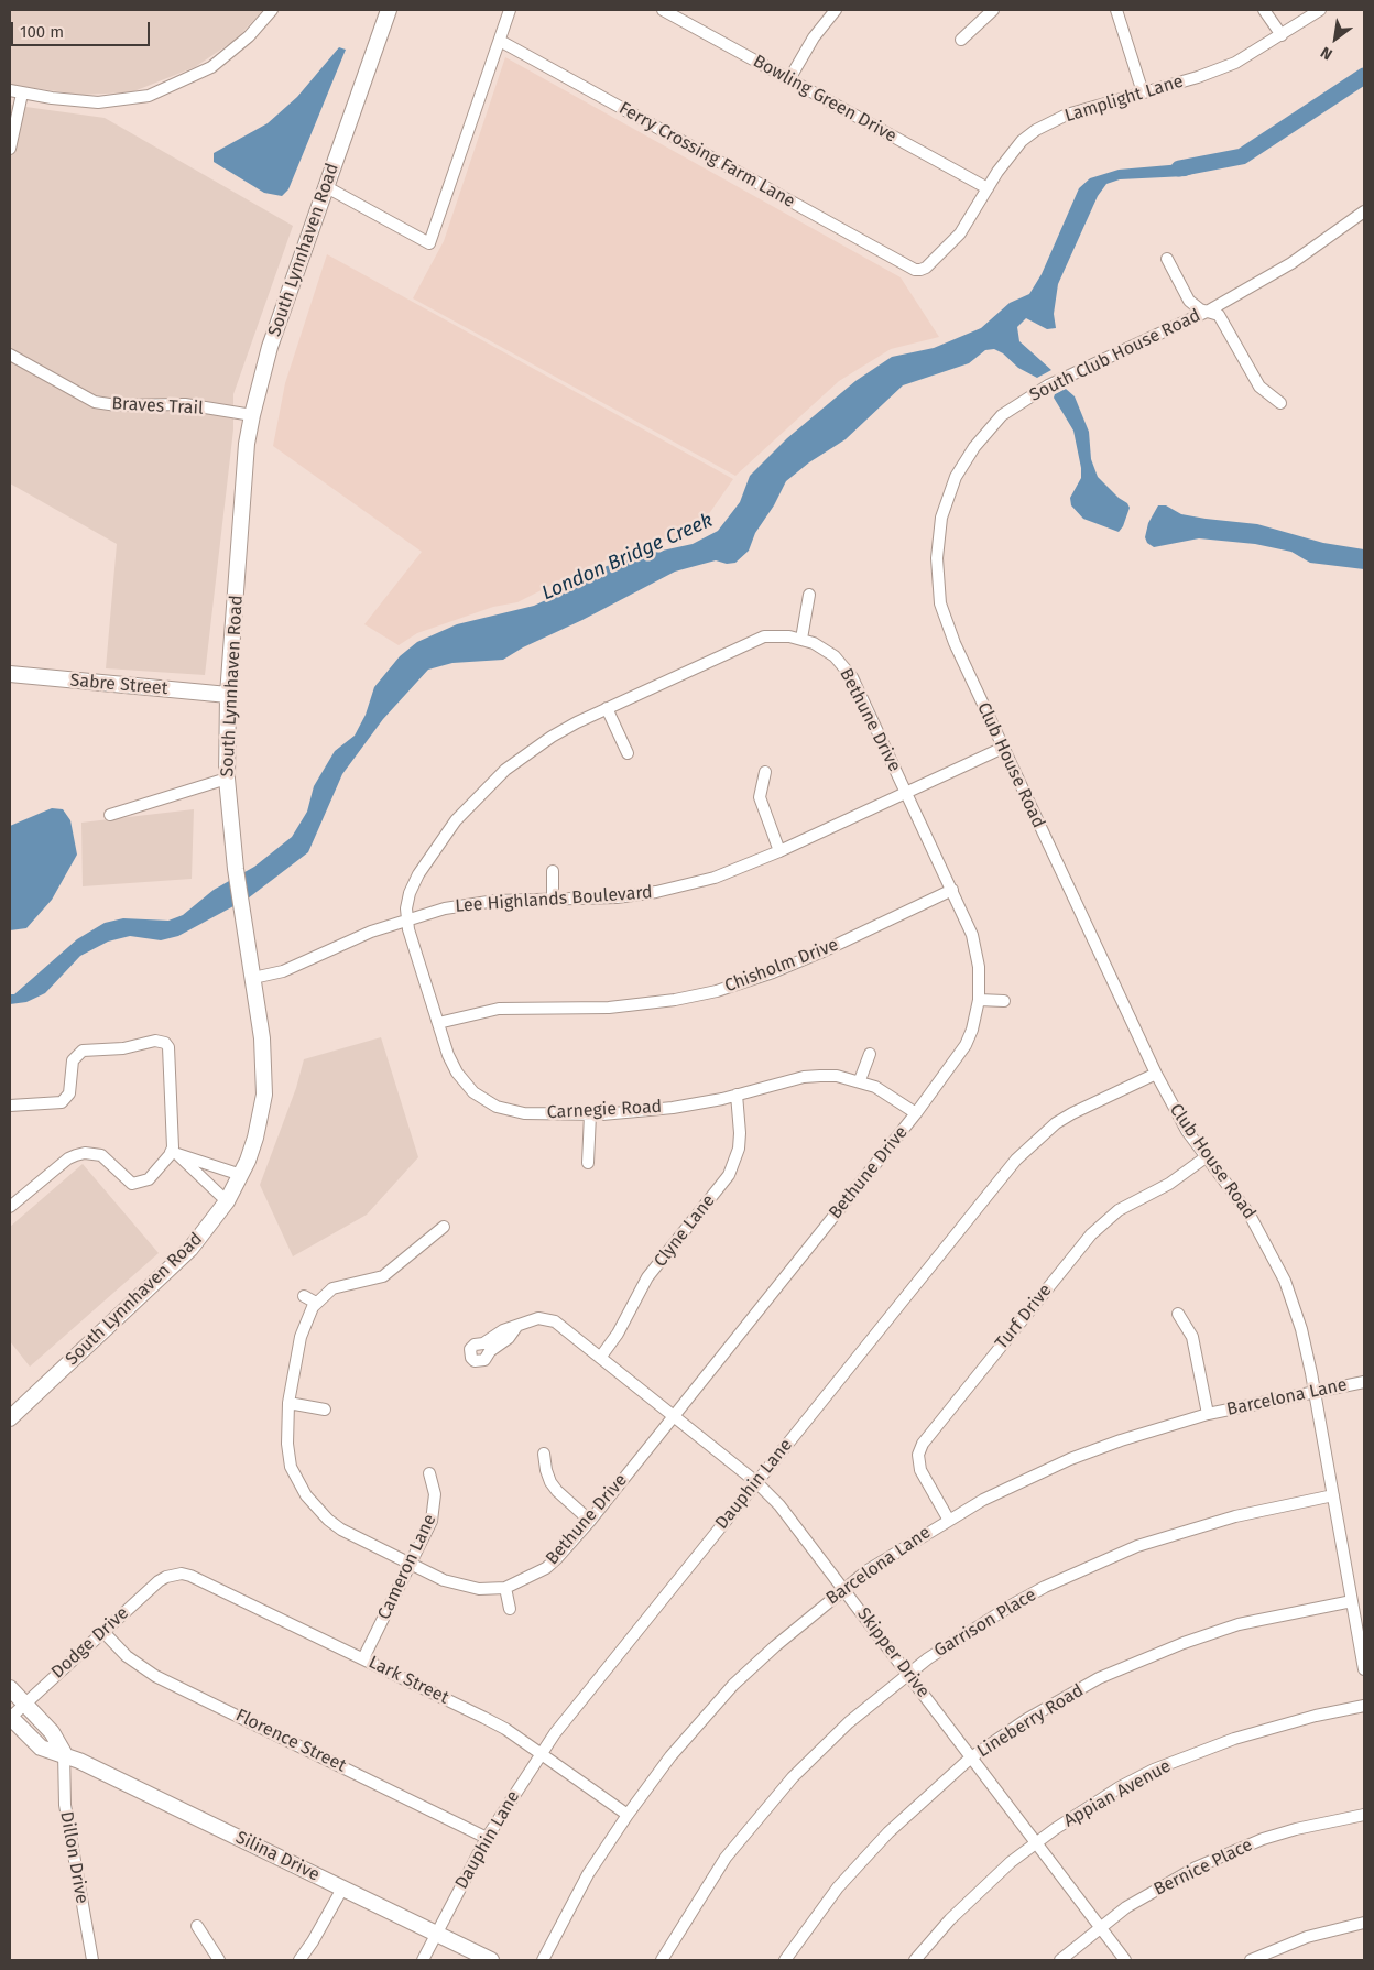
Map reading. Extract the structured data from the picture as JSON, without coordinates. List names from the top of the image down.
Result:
{
  "streets": {
    "street": [
      "Bowling Green Drive",
      "Lamplight Lane",
      "Ferry Crossing Farm Lane",
      "South Lynnhaven Road",
      "South Club House Road",
      "Braves Trail",
      "Sabre Street",
      "Bethune Drive",
      "Club House Road",
      "Lee Highlands Boulevard",
      "Chisholm Drive",
      "Carnegie Road",
      "Clyne Lane",
      "Turf Drive",
      "Barcelona Lane",
      "Dauphin Lane",
      "Cameron Lane",
      "Garrison Place",
      "Dodge Drive",
      "Skipper Drive",
      "Lark Street",
      "Lineberry Road",
      "Florence Street",
      "Appian Avenue",
      "Silina Drive",
      "Dillon Drive",
      "Bernice Place"
    ]
  },
  "crossings": [
    ["Bowling Green Drive", "Lamplight Lane"],
    ["Lamplight Lane", "Ferry Crossing Farm Lane"],
    ["South Lynnhaven Road", "Braves Trail"],
    ["South Lynnhaven Road", "Sabre Street"],
    ["South Lynnhaven Road", "Lee Highlands Boulevard"],
    ["South Club House Road", "Club House Road"],
    ["Bethune Drive", "Lee Highlands Boulevard"],
    ["Bethune Drive", "Chisholm Drive"],
    ["Bethune Drive", "Carnegie Road"],
    ["Bethune Drive", "Cameron Lane"],
    ["Bethune Drive", "Skipper Drive"],
    ["Club House Road", "Lee Highlands Boulevard"],
    ["Club House Road", "Turf Drive"],
    ["Club House Road", "Barcelona Lane"],
    ["Club House Road", "Dauphin Lane"],
    ["Club House Road", "Garrison Place"],
    ["Club House Road", "Lineberry Road"],
    ["Lee Highlands Boulevard", "Carnegie Road"],
    ["Chisholm Drive", "Carnegie Road"],
    ["Carnegie Road", "Clyne Lane"],
    ["Clyne Lane", "Skipper Drive"],
    ["Turf Drive", "Barcelona Lane"],
    ["Barcelona Lane", "Skipper Drive"],
    ["Barcelona Lane", "Lark Street"],
    ["Dauphin Lane", "Skipper Drive"],
    ["Dauphin Lane", "Lark Street"],
    ["Dauphin Lane", "Florence Street"],
    ["Dauphin Lane", "Silina Drive"],
    ["Cameron Lane", "Lark Street"],
    ["Garrison Place", "Skipper Drive"],
    ["Dodge Drive", "Lark Street"],
    ["Dodge Drive", "Florence Street"],
    ["Dodge Drive", "Silina Drive"],
    ["Skipper Drive", "Lineberry Road"],
    ["Skipper Drive", "Appian Avenue"],
    ["Skipper Drive", "Bernice Place"],
    ["Silina Drive", "Dillon Drive"]
  ],
  "water": ["London Bridge Creek"],
  "scale_bar": "100 m",
  "north": "bottom left"
}
